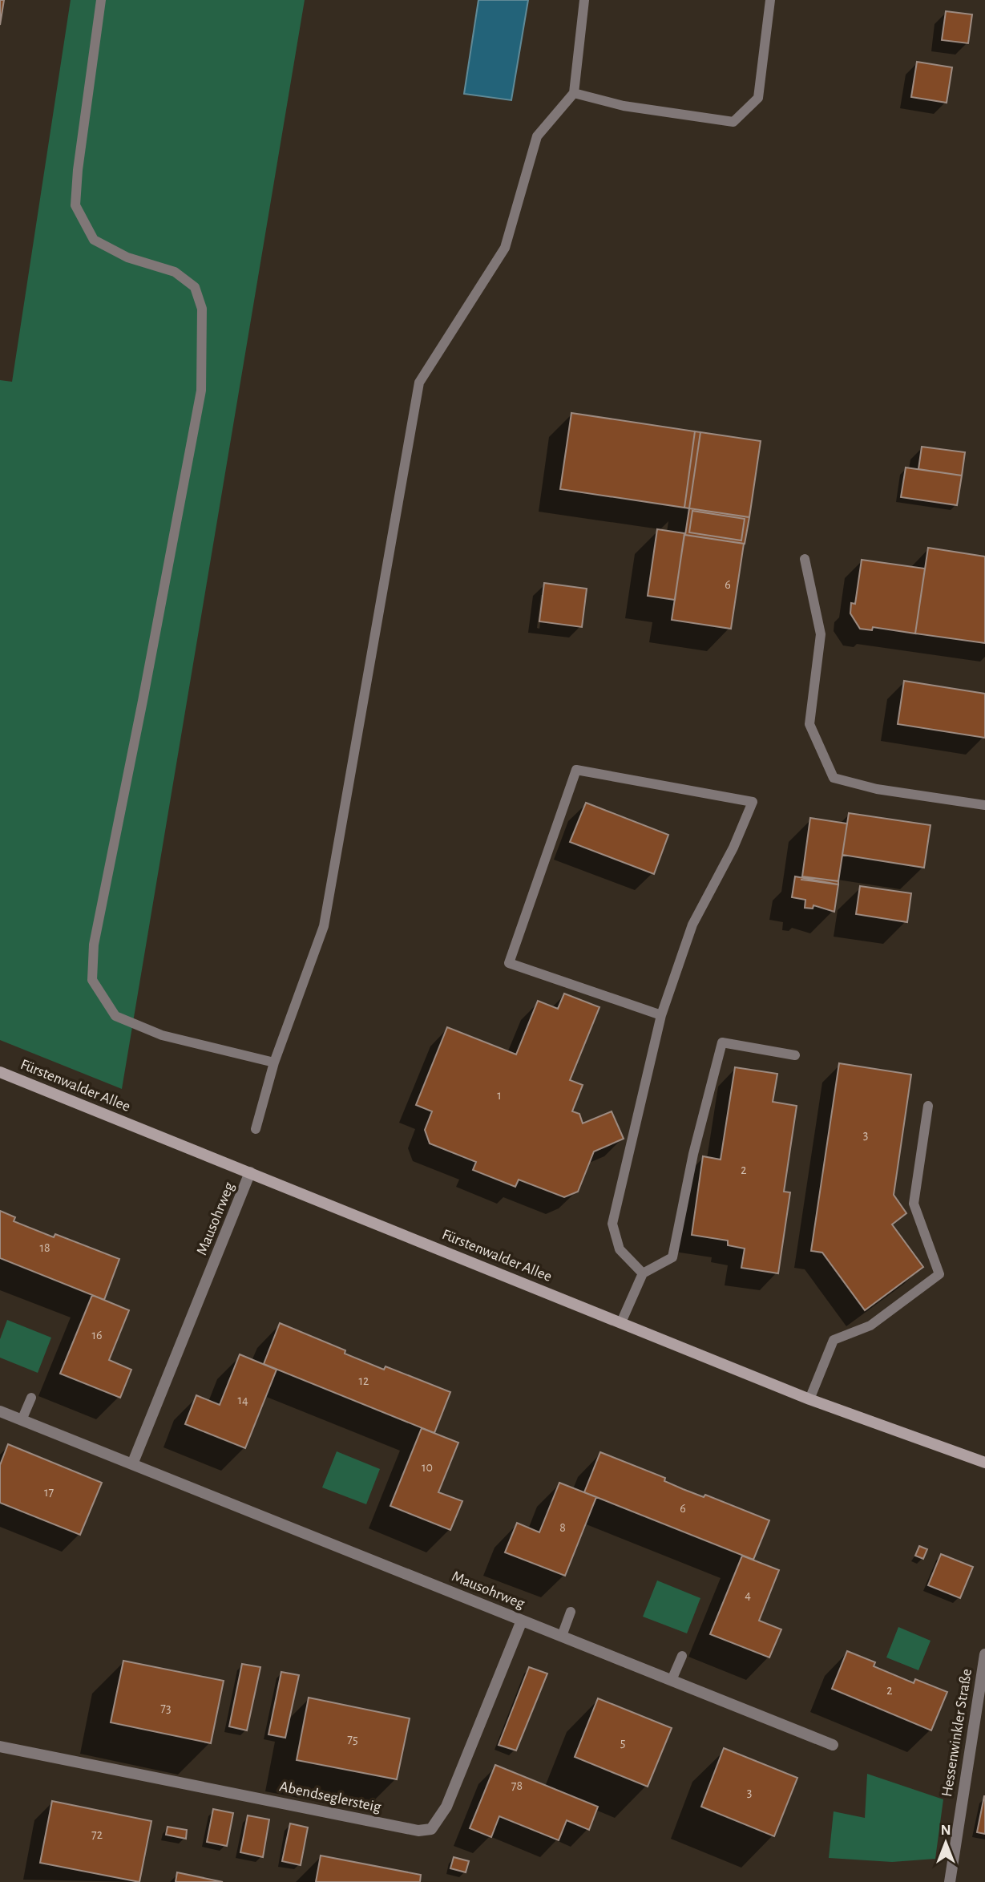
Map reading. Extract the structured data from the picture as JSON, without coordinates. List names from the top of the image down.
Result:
{
  "streets": {
    "main road": ["Fürstenwalder Allee"],
    "street": ["Mausohrweg", "Hessenwinkler Straße", "Abendseglersteig"]
  },
  "crossings": [
    ["Fürstenwalder Allee", "Mausohrweg"],
    ["Mausohrweg", "Abendseglersteig"]
  ],
  "house_numbers": [
    "6",
    "1",
    "3",
    "2",
    "18",
    "16",
    "12",
    "14",
    "10",
    "17",
    "6",
    "8",
    "4",
    "2",
    "73",
    "75",
    "5",
    "78",
    "3",
    "72"
  ],
  "north": "top"
}
